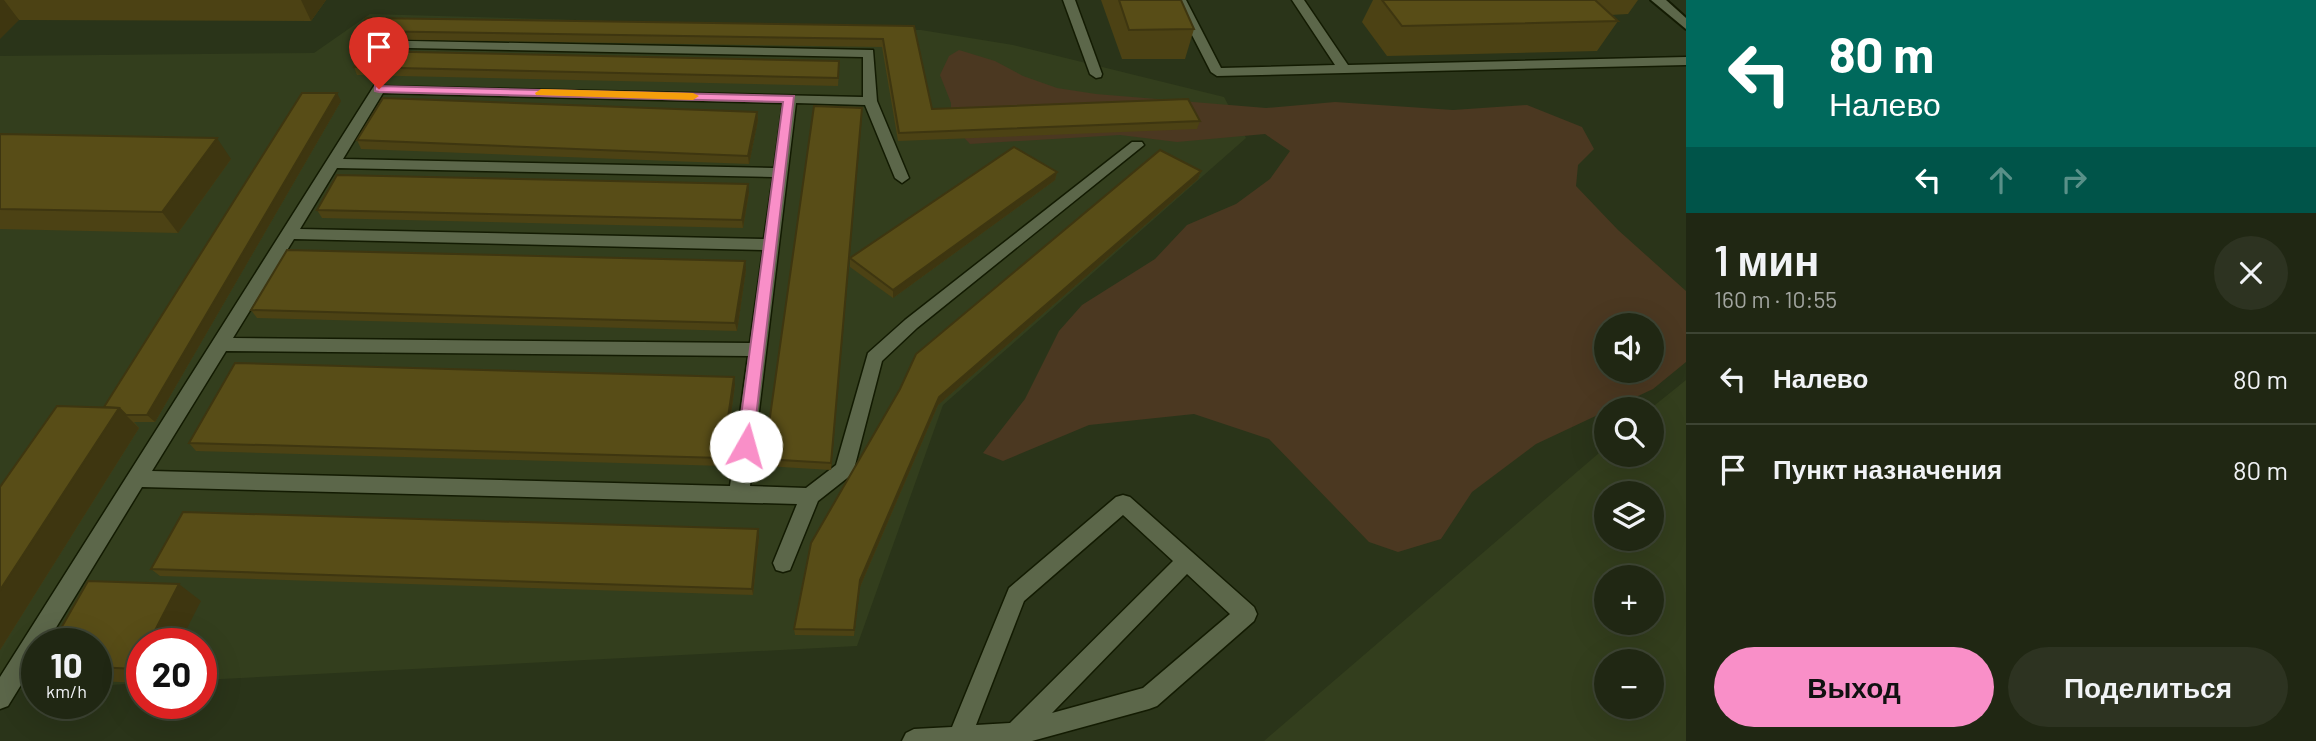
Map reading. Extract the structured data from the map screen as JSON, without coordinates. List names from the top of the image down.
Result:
{
  "page": {
    "turn": ["80 m", "Налево"],
    "heading": ["1 мин", "160 m · 10:55"],
    "map_buttons": ["+", "−"],
    "list": [
      {
        "name": "Налево",
        "value": "80 m"
      },
      {
        "name": "Пункт назначения",
        "value": "80 m"
      }
    ],
    "speed": "10 km/h",
    "limit": "20",
    "buttons": ["Выход", "Поделиться"]
  }
}
